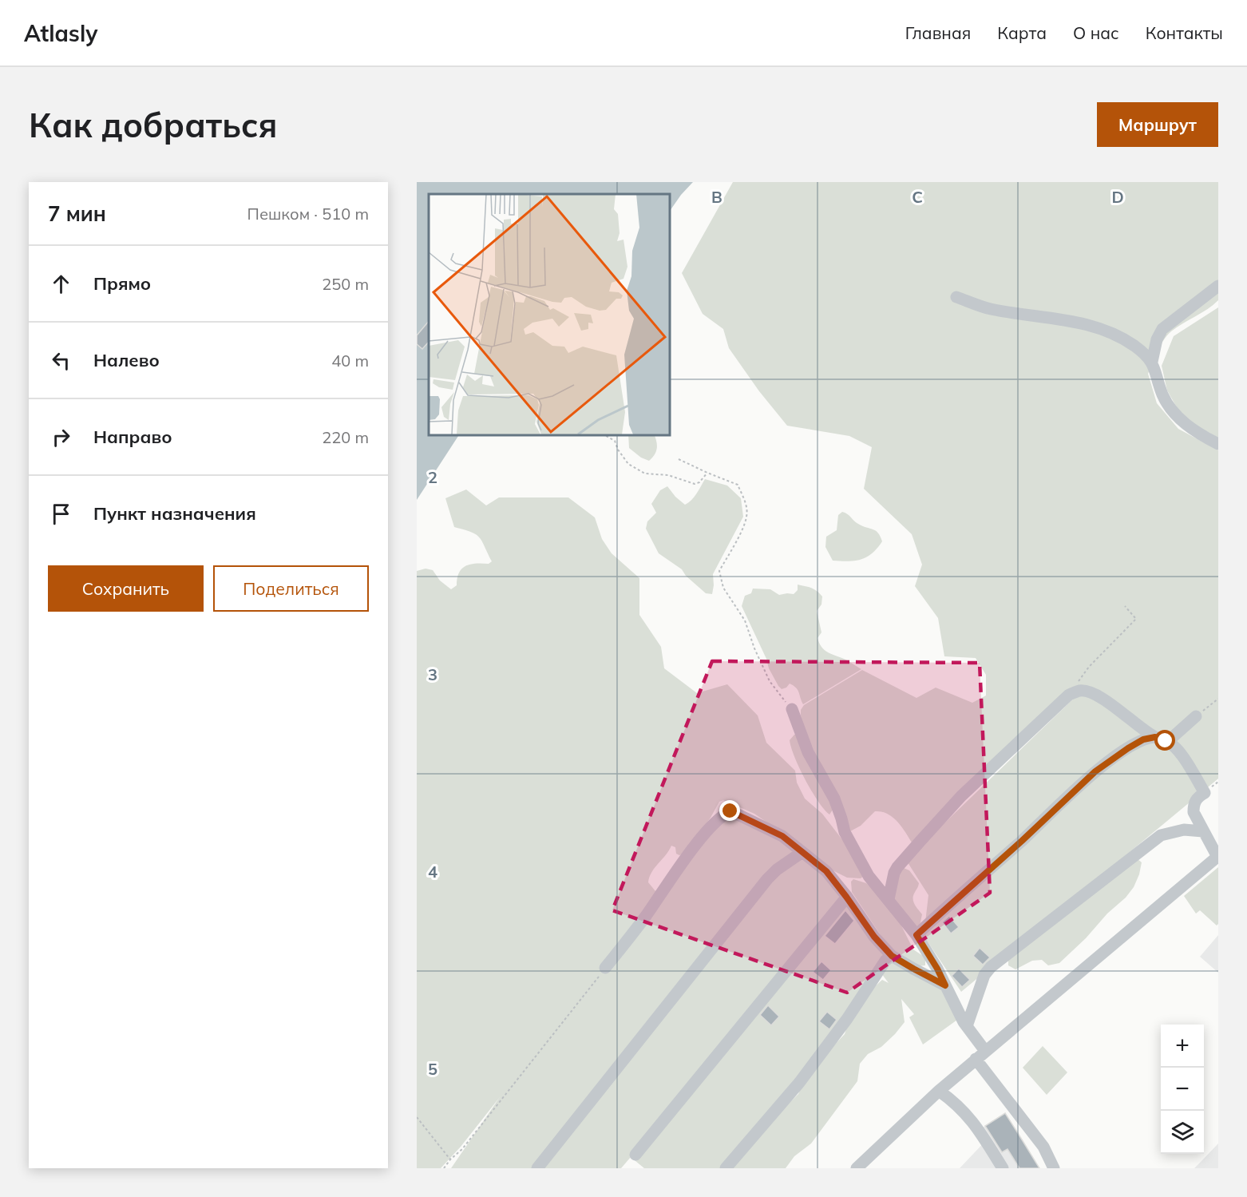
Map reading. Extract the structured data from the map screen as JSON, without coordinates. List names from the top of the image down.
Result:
{
  "page": {
    "header": "Atlasly",
    "nav": [
      "Главная",
      "Карта",
      "О нас",
      "Контакты"
    ],
    "buttons": [
      "Маршрут",
      ["Сохранить", "Поделиться"]
    ],
    "title": "Как добраться",
    "heading": ["7 мин", "Пешком · 510 m"],
    "list": [
      ["Прямо", "250 m"],
      ["Налево", "40 m"],
      ["Направо", "220 m"],
      "Пункт назначения"
    ],
    "map_buttons": ["+", "−"]
  },
  "grid": {
    "columns": ["B", "C", "D"],
    "rows": [
      "2",
      "3",
      "4",
      "5"
    ]
  }
}
